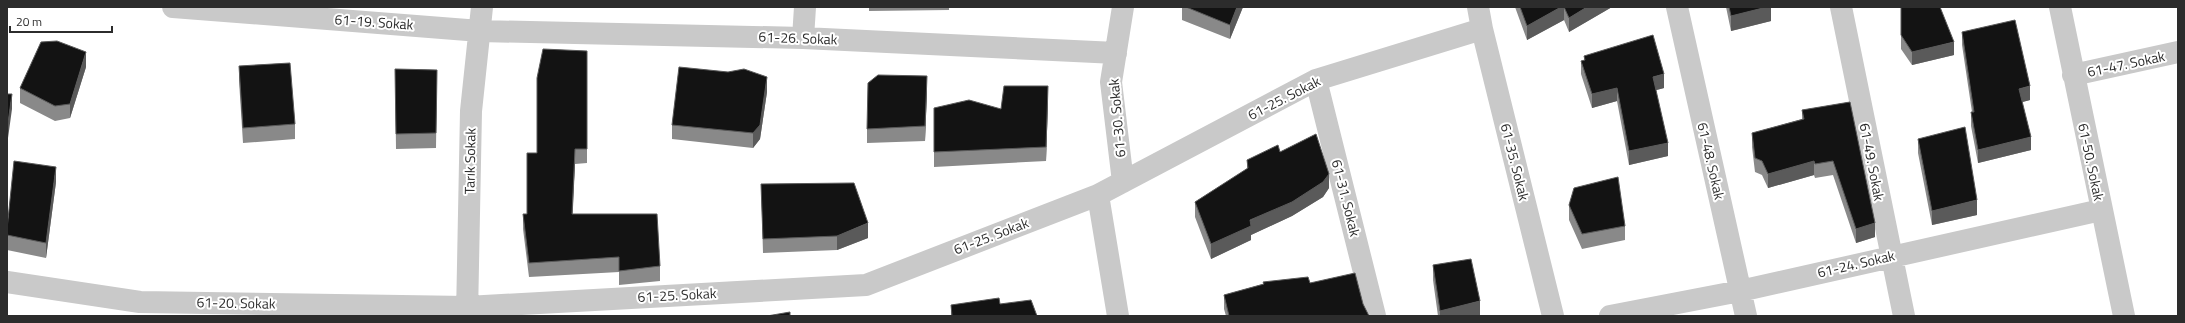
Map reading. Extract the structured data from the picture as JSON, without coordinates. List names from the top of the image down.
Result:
{
  "streets": {
    "street": [
      "61-19. Sokak",
      "61-26. Sokak",
      "61-47. Sokak",
      "61-25. Sokak",
      "61-30. Sokak",
      "Tarık Sokak",
      "61-48. Sokak",
      "61-35. Sokak",
      "61-49. Sokak",
      "61-50. Sokak",
      "61-31. Sokak",
      "61-24. Sokak",
      "61-20. Sokak"
    ]
  },
  "crossings": [
    ["61-19. Sokak", "61-26. Sokak"],
    ["61-19. Sokak", "Tarık Sokak"],
    ["61-26. Sokak", "61-30. Sokak"],
    ["61-26. Sokak", "Tarık Sokak"],
    ["61-47. Sokak", "61-50. Sokak"],
    ["61-25. Sokak", "61-30. Sokak"],
    ["61-25. Sokak", "Tarık Sokak"],
    ["61-25. Sokak", "61-35. Sokak"],
    ["61-25. Sokak", "61-31. Sokak"],
    ["61-25. Sokak", "61-20. Sokak"],
    ["Tarık Sokak", "61-20. Sokak"],
    ["61-48. Sokak", "61-24. Sokak"],
    ["61-49. Sokak", "61-24. Sokak"],
    ["61-50. Sokak", "61-24. Sokak"]
  ],
  "scale_bar": "20 m"
}
